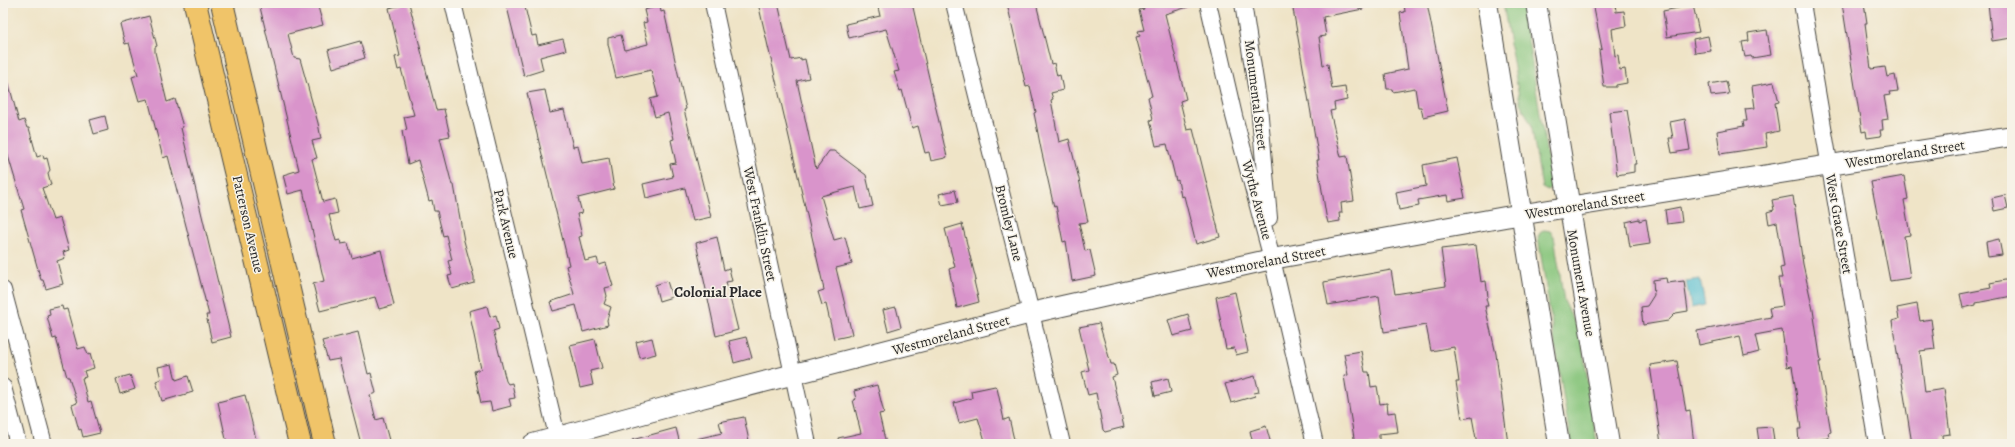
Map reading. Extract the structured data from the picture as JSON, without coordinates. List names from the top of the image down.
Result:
{
  "streets": {
    "main road": ["Patterson Avenue"],
    "street": [
      "Monumental Street",
      "Westmoreland Street",
      "Wythe Avenue",
      "Bromley Lane",
      "Park Avenue",
      "West Franklin Street",
      "West Grace Street",
      "Monument Avenue"
    ]
  },
  "crossings": [
    ["Monumental Street", "Westmoreland Street"],
    ["Monumental Street", "Wythe Avenue"],
    ["Westmoreland Street", "Wythe Avenue"],
    ["Westmoreland Street", "Bromley Lane"],
    ["Westmoreland Street", "Park Avenue"],
    ["Westmoreland Street", "West Franklin Street"],
    ["Westmoreland Street", "West Grace Street"],
    ["Westmoreland Street", "Monument Avenue"]
  ],
  "districts": ["Colonial Place"]
}
